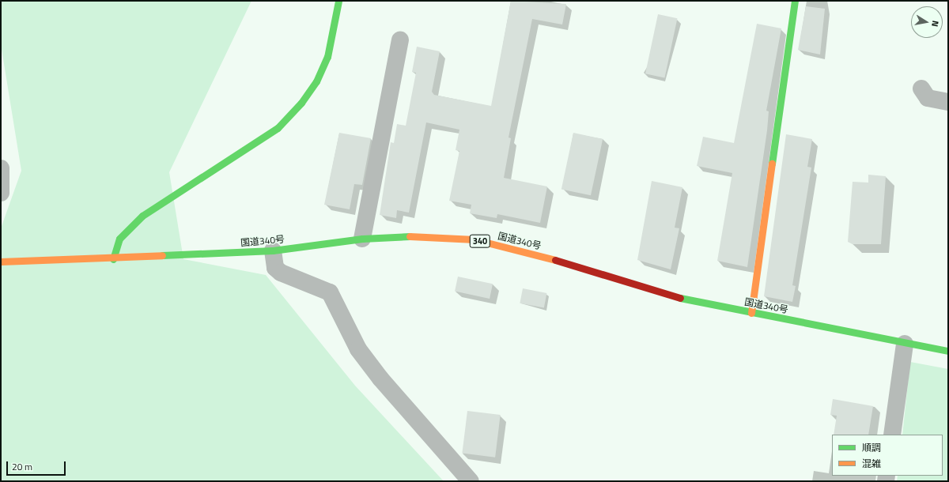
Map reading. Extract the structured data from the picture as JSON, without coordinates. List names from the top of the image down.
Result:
{
  "streets": {
    "main road": ["国道340号", "340"]
  },
  "legend": ["順調", "混雑"],
  "scale_bar": "20 m",
  "north": "right"
}
